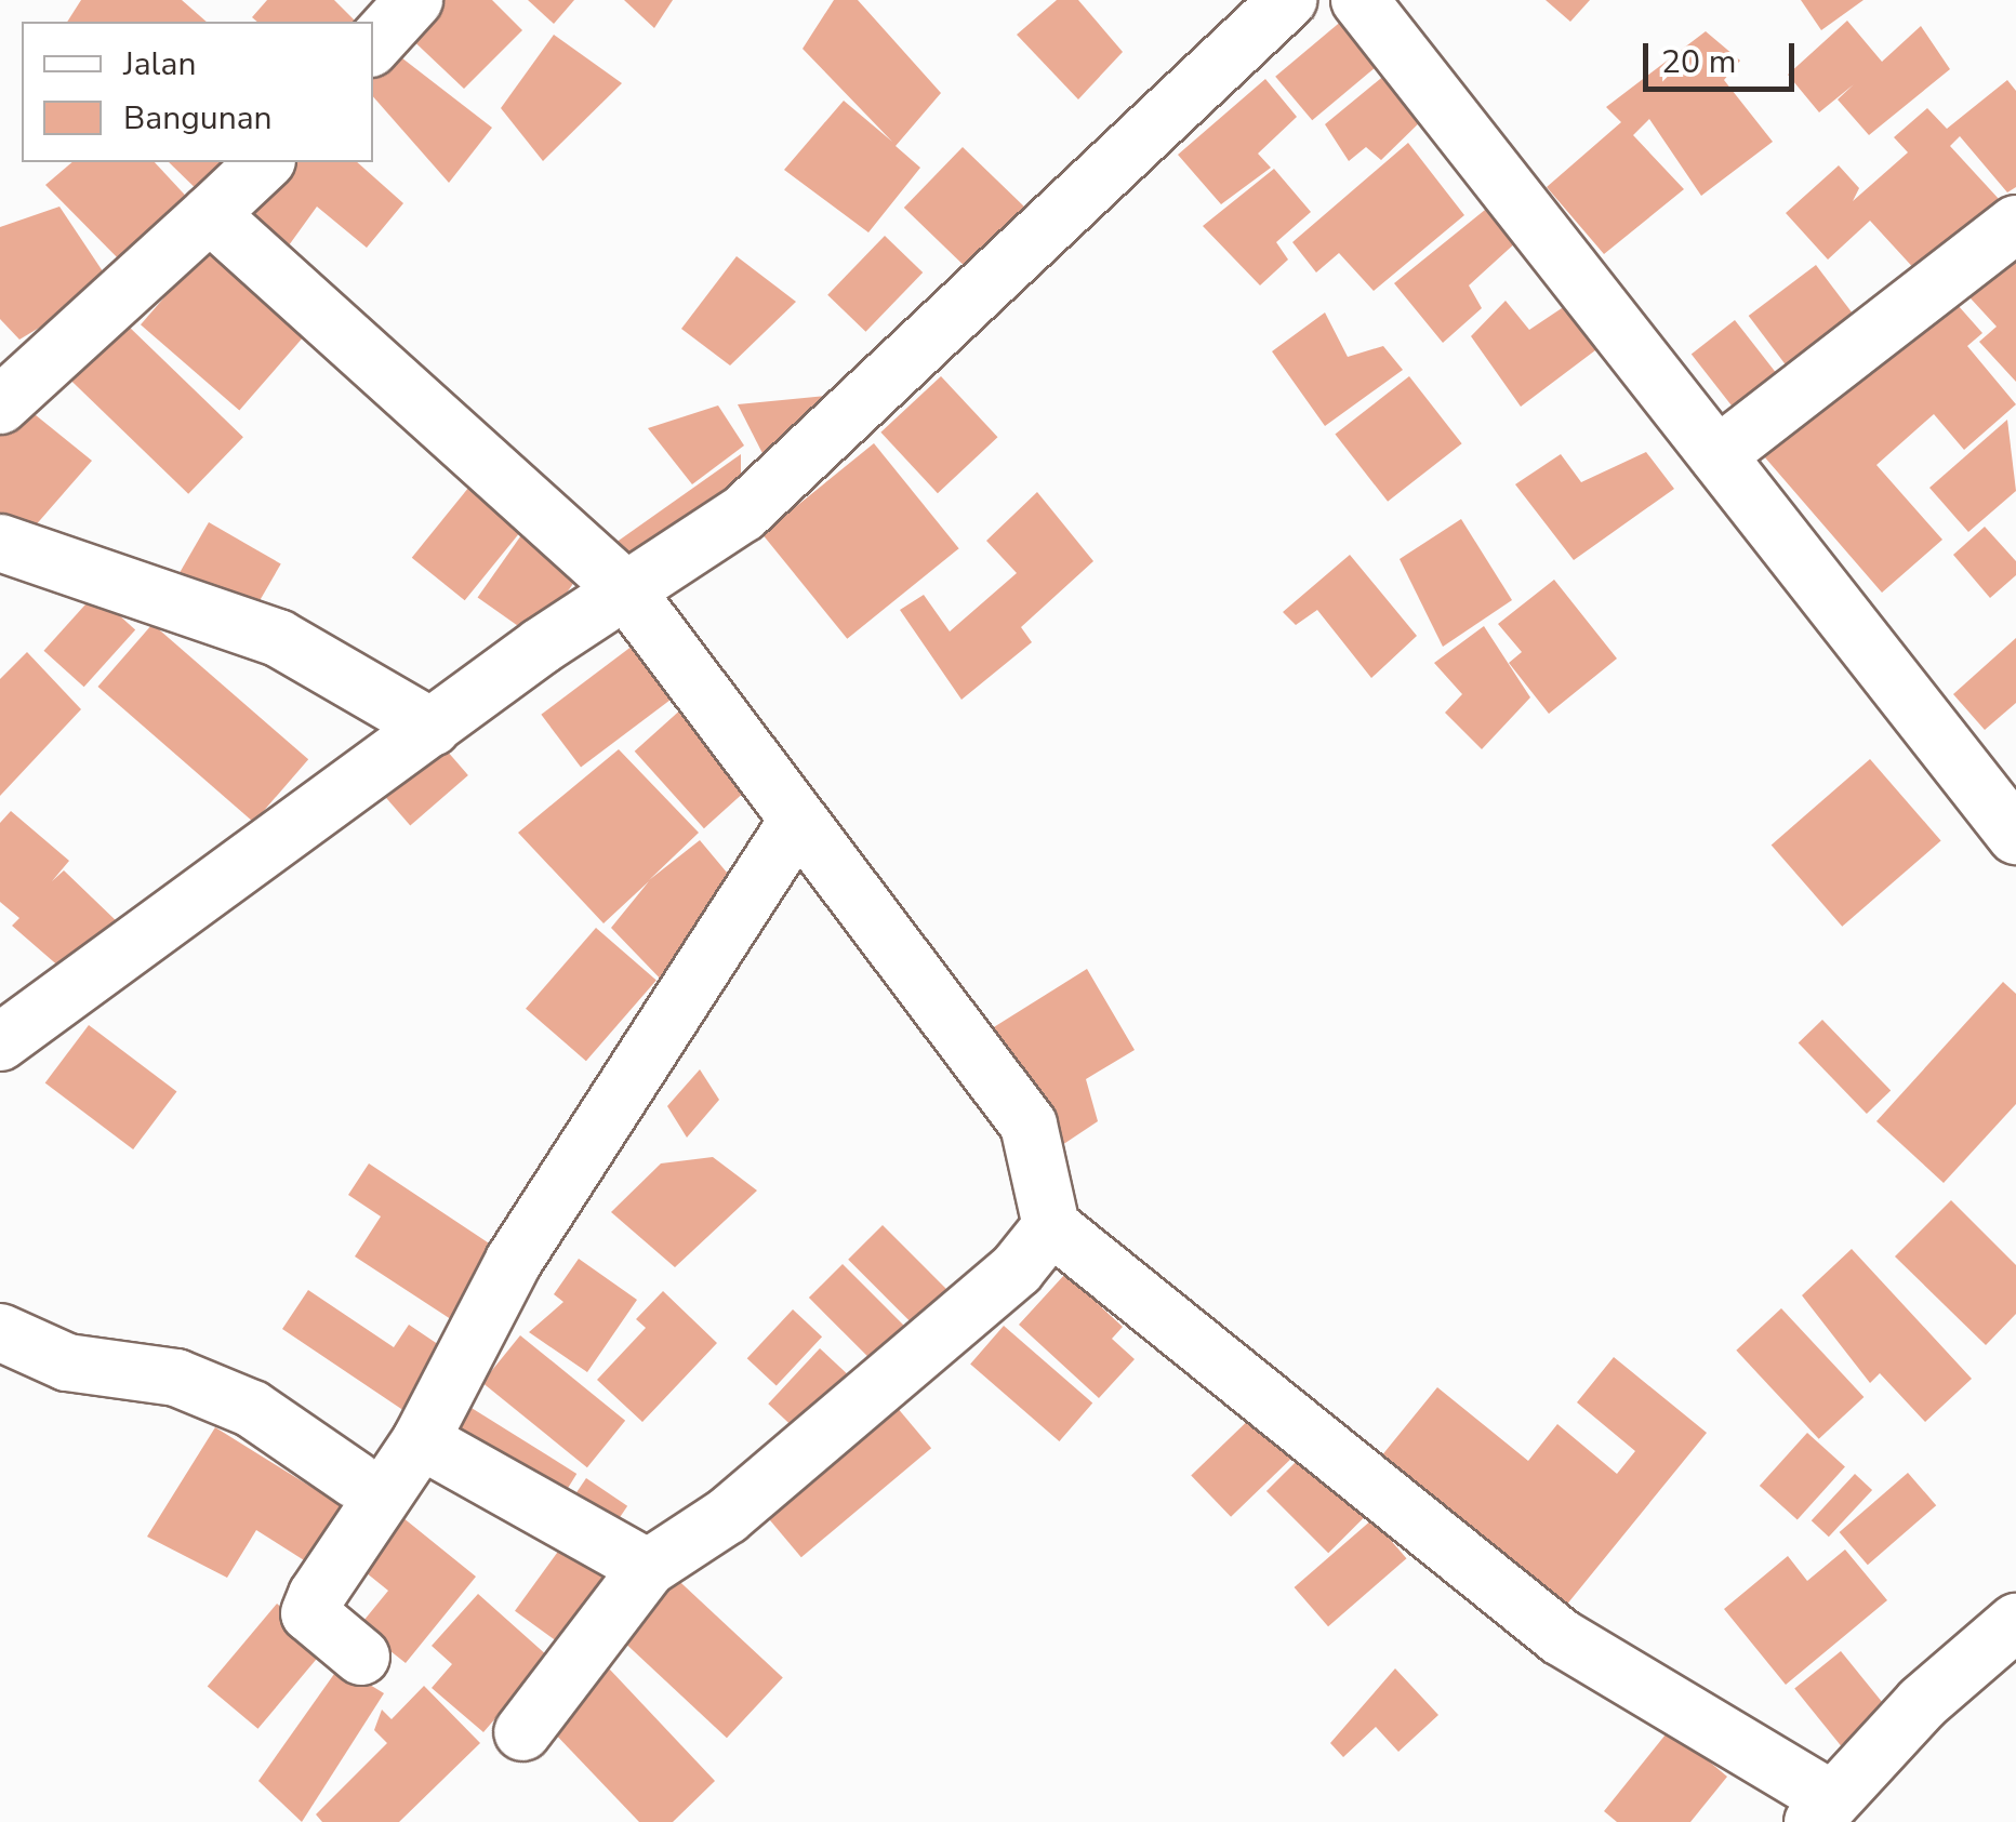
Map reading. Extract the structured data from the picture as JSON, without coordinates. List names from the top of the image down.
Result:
{
  "legend": ["Jalan", "Bangunan"],
  "scale_bar": "20 m"
}
